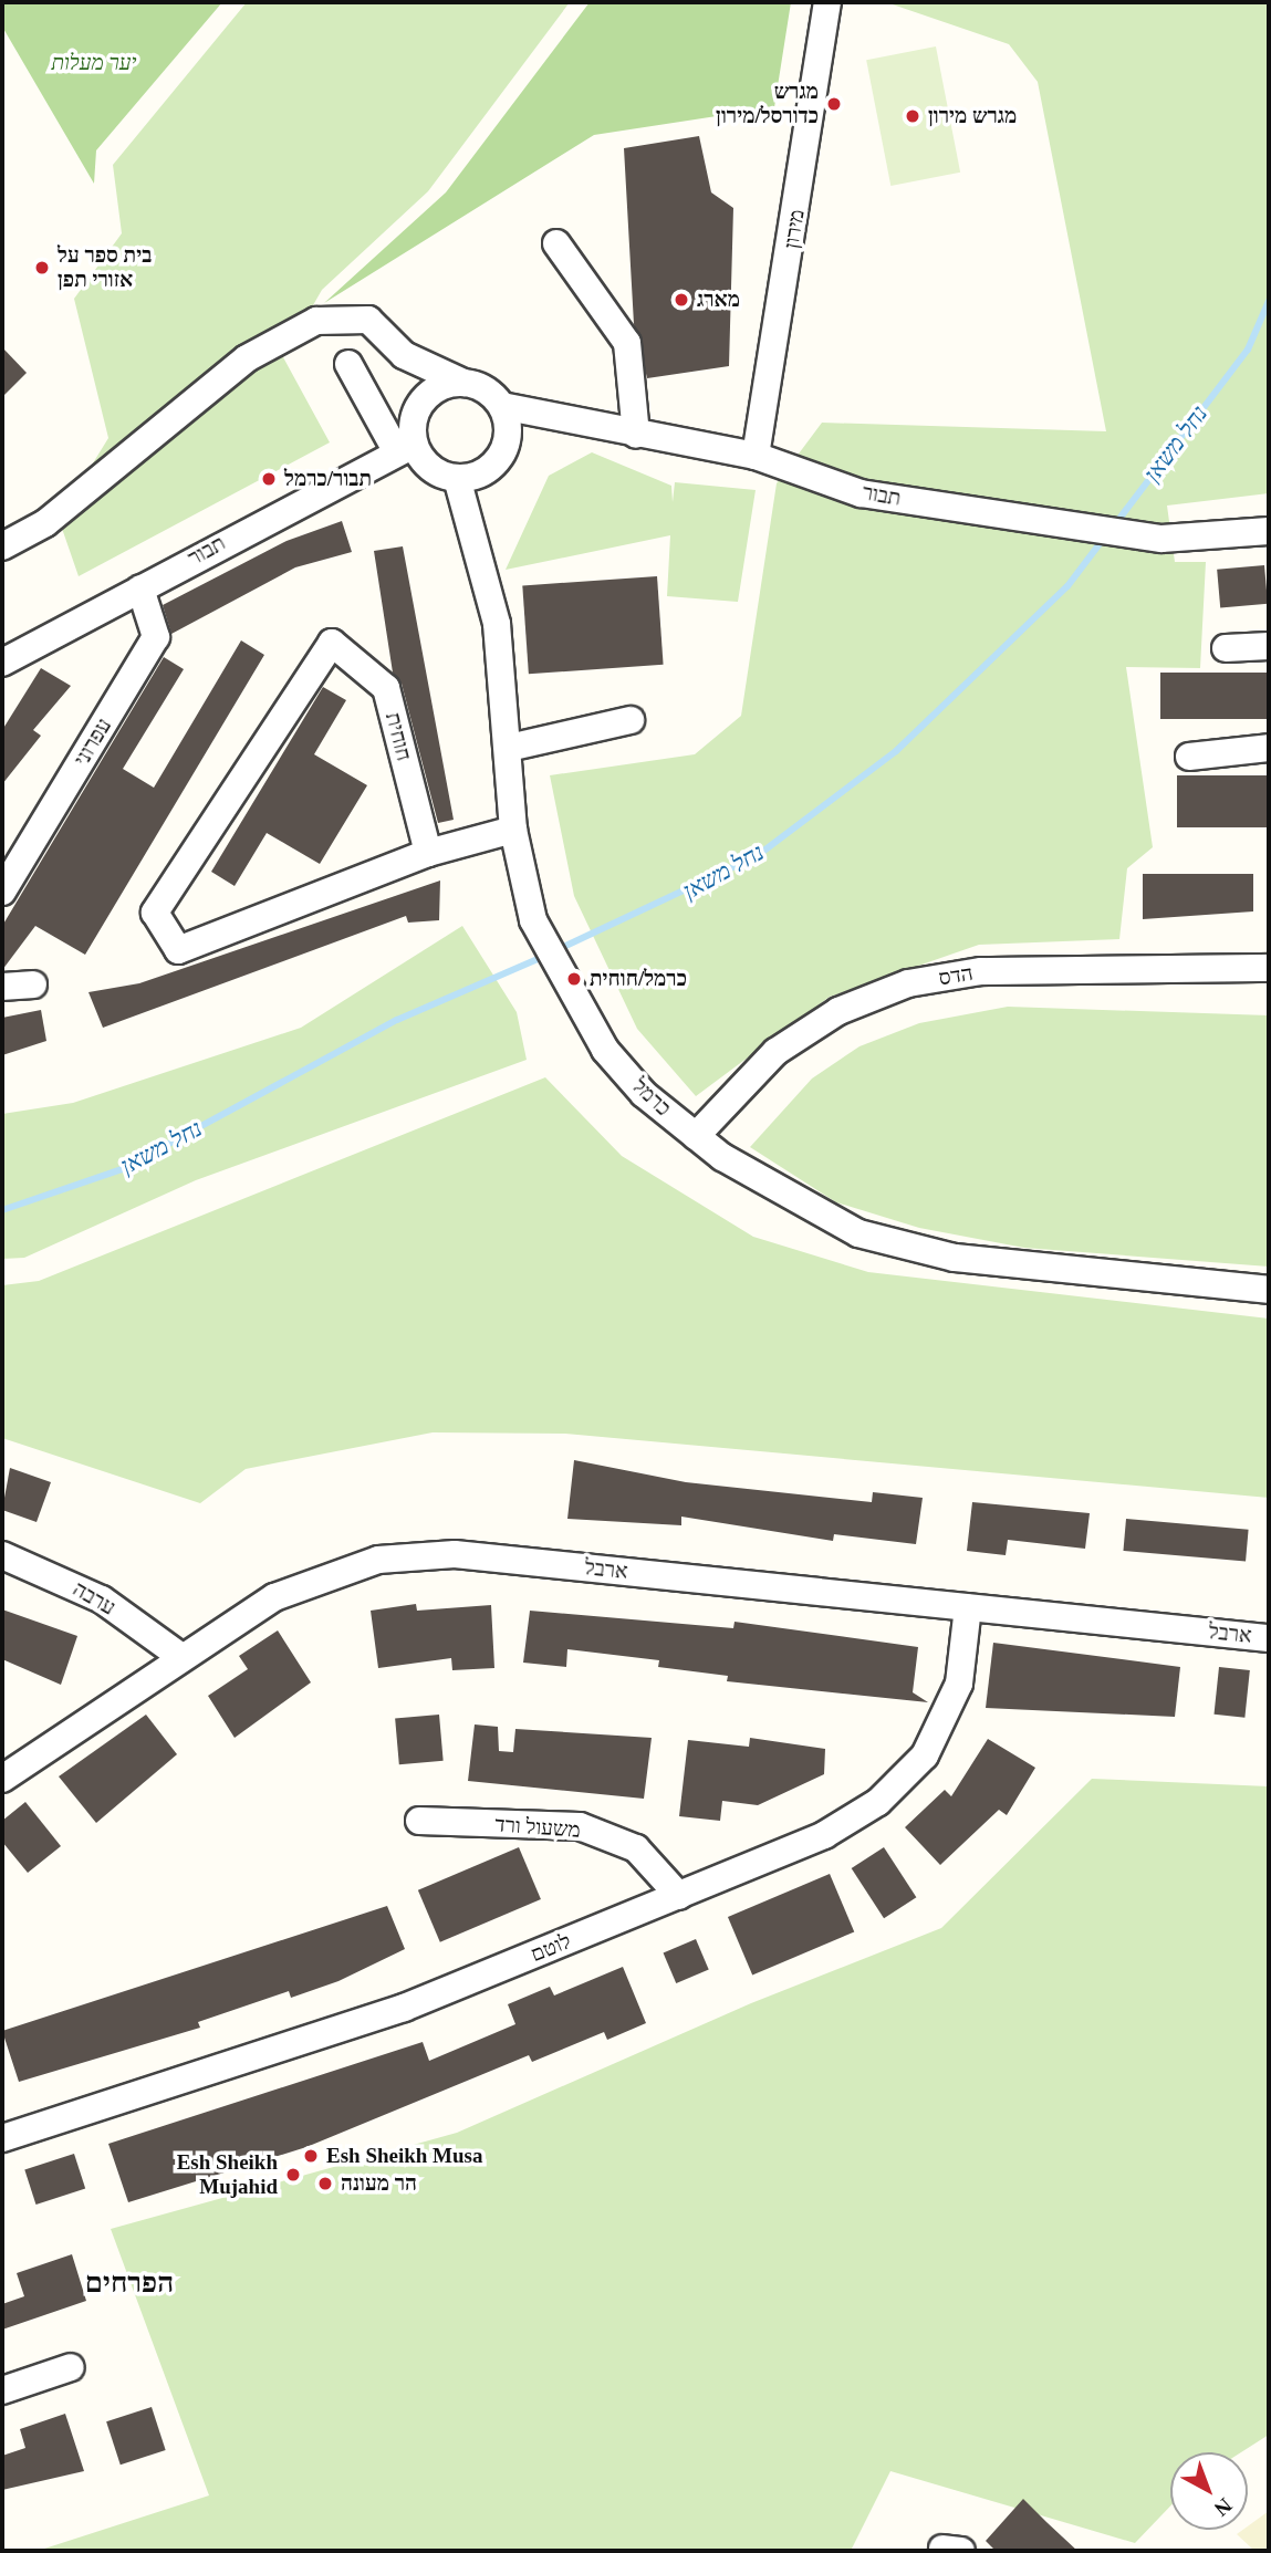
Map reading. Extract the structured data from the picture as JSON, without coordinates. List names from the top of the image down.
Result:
{
  "streets": {
    "street": [
      "מירון",
      "תבור",
      "חוחית",
      "עפרוני",
      "הדס",
      "כרמל",
      "ארבל",
      "ערבה",
      "משעול ורד",
      "לוטם"
    ]
  },
  "crossings": [
    ["מירון", "תבור"],
    ["תבור", "עפרוני"],
    ["תבור", "כרמל"],
    ["הדס", "כרמל"],
    ["ארבל", "ערבה"],
    ["ארבל", "לוטם"],
    ["משעול ורד", "לוטם"]
  ],
  "districts": ["הפרחים"],
  "water": ["נחל משאן"],
  "parks": ["יער מעלות"],
  "places": [
    "מגרש כדורסל/מירון",
    "מגרש מירון",
    "בית ספר על אזורי תפן",
    "מארג",
    "תבור/כרמל",
    "כרמל/חוחית",
    "Esh Sheikh Musa",
    "Esh Sheikh Mujahid",
    "הר מעונה"
  ],
  "north": "bottom right"
}
